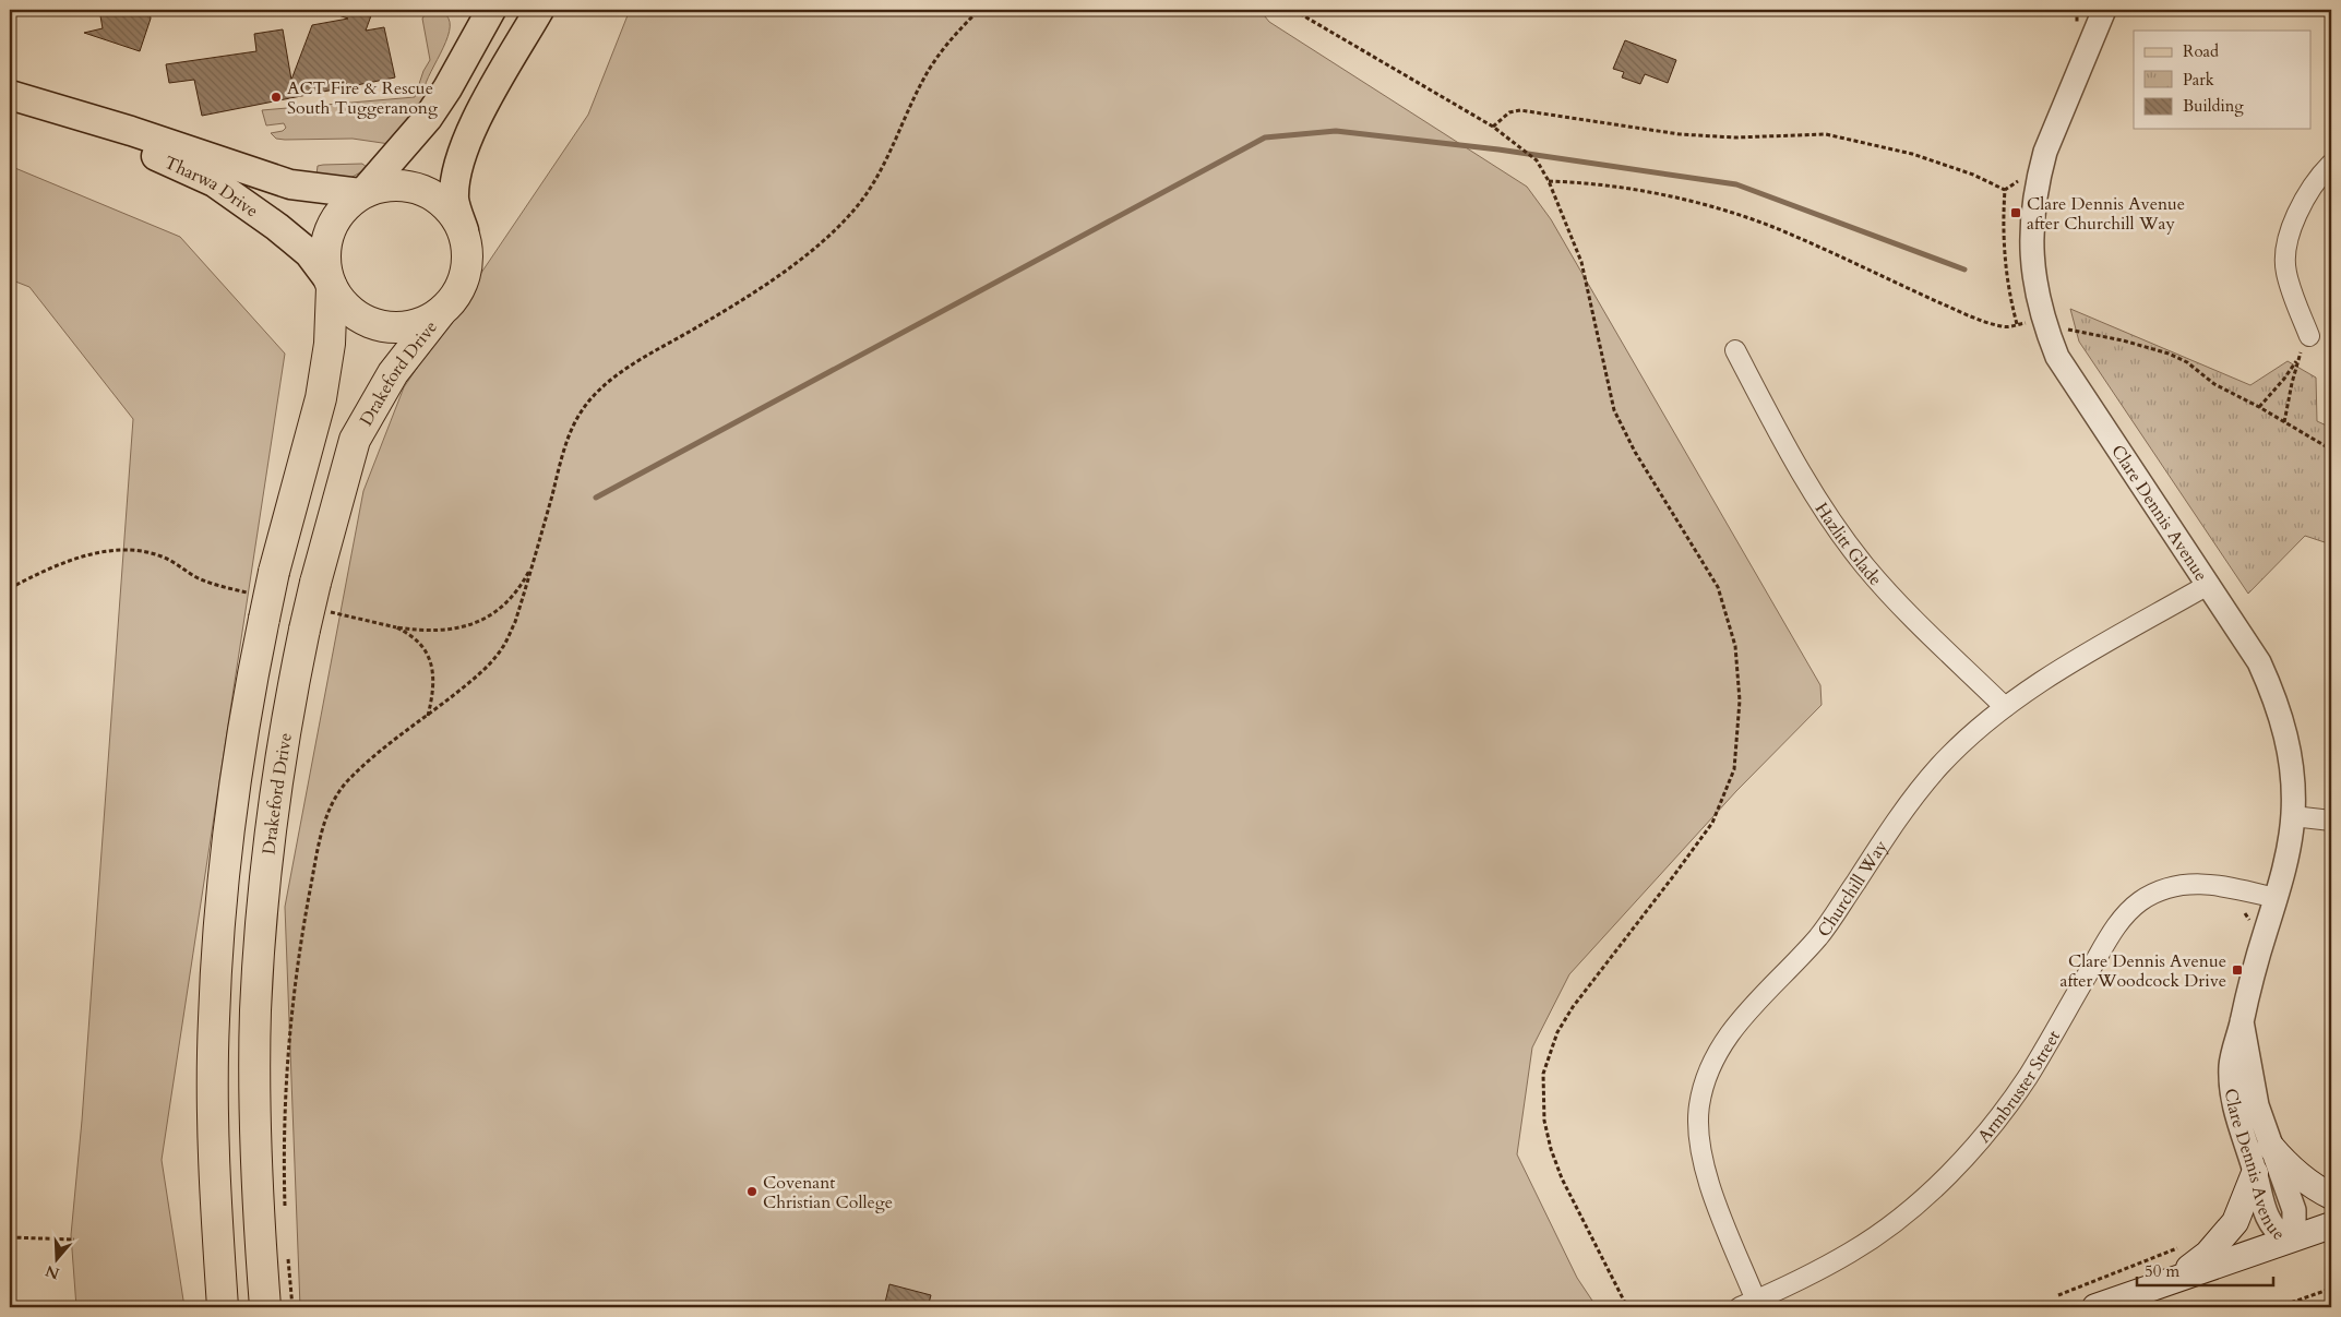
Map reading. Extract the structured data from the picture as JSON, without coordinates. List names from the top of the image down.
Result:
{
  "streets": {
    "highway": ["Drakeford Drive"],
    "main road": ["Tharwa Drive"],
    "street": [
      "Clare Dennis Avenue",
      "Hazlitt Glade",
      "Churchill Way",
      "Armbruster Street"
    ]
  },
  "crossings": [
    ["Tharwa Drive", "Drakeford Drive"],
    ["Clare Dennis Avenue", "Churchill Way"],
    ["Clare Dennis Avenue", "Armbruster Street"],
    ["Hazlitt Glade", "Churchill Way"],
    ["Churchill Way", "Armbruster Street"]
  ],
  "places": {
    "other": ["ACT Fire & Rescue South Tuggeranong", "Covenant Christian College"],
    "transit": ["Clare Dennis Avenue after Churchill Way", "Clare Dennis Avenue after Woodcock Drive"]
  },
  "legend": ["Road", "Park", "Building"],
  "scale_bar": "50 m",
  "north": "bottom"
}
